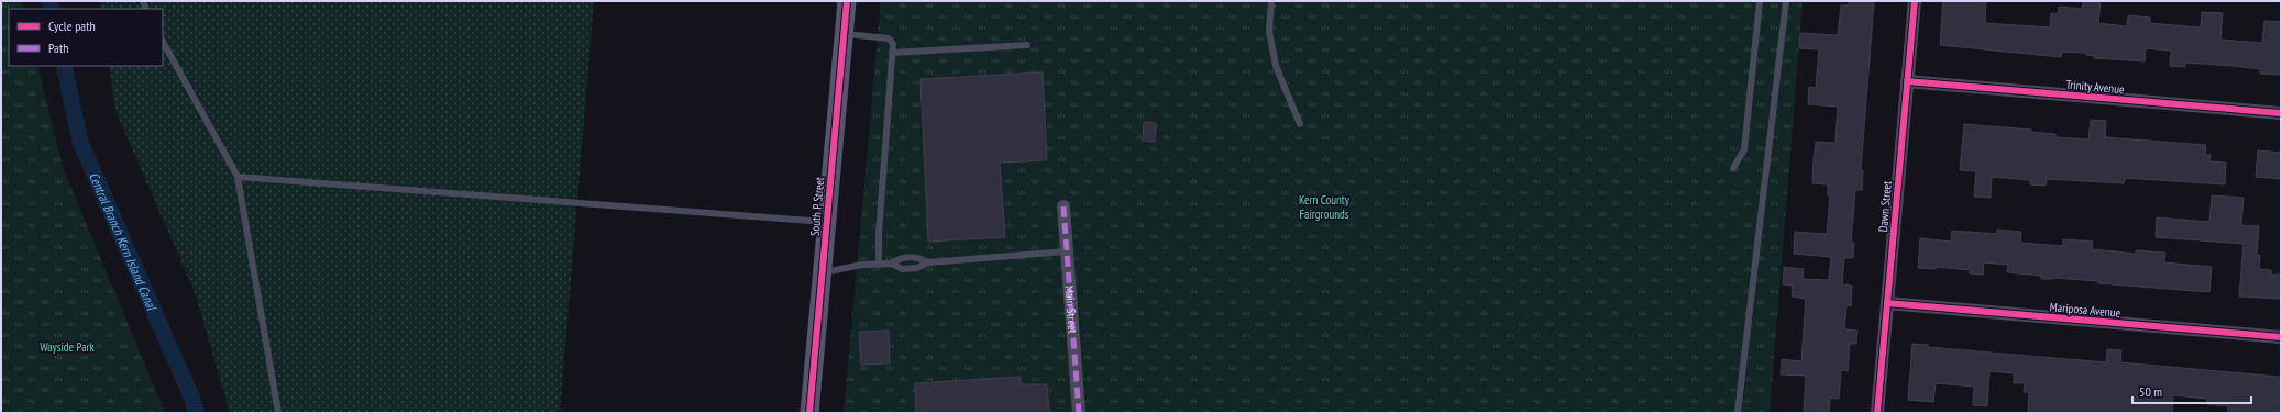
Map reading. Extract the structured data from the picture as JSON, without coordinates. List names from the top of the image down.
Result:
{
  "streets": {
    "street": [
      "Trinity Avenue",
      "South P Street",
      "Dawn Street",
      "Main Street",
      "Mariposa Avenue"
    ]
  },
  "crossings": [
    ["Trinity Avenue", "Dawn Street"],
    ["Dawn Street", "Mariposa Avenue"]
  ],
  "water": ["Central Branch Kern Island Canal"],
  "parks": ["Kern County Fairgrounds", "Wayside Park"],
  "legend": ["Cycle path", "Path"],
  "scale_bar": "50 m"
}
